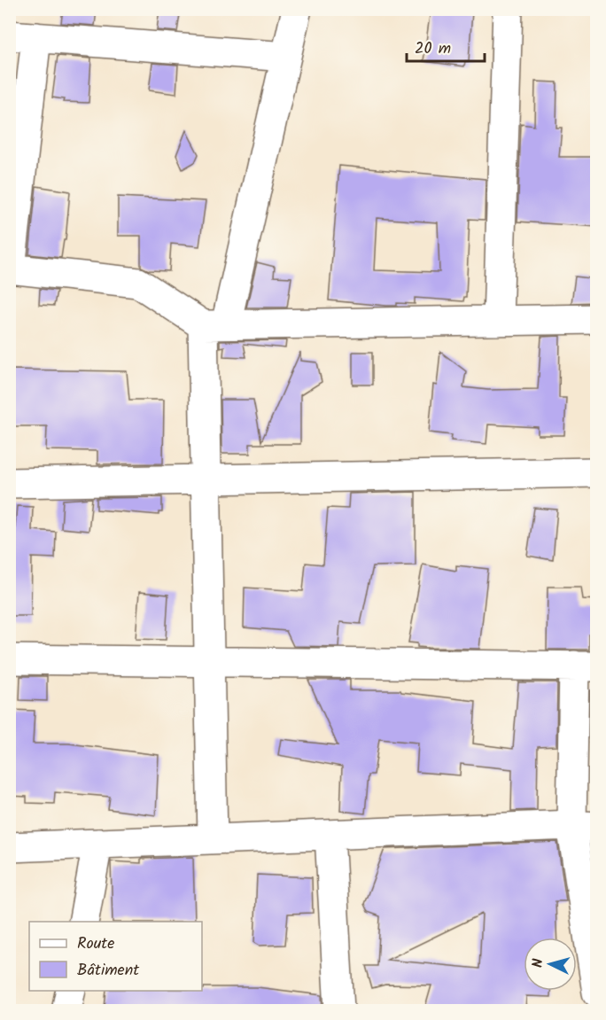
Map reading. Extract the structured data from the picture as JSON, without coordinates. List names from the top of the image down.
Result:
{
  "legend": ["Route", "Bâtiment"],
  "scale_bar": "20 m",
  "north": "left"
}
